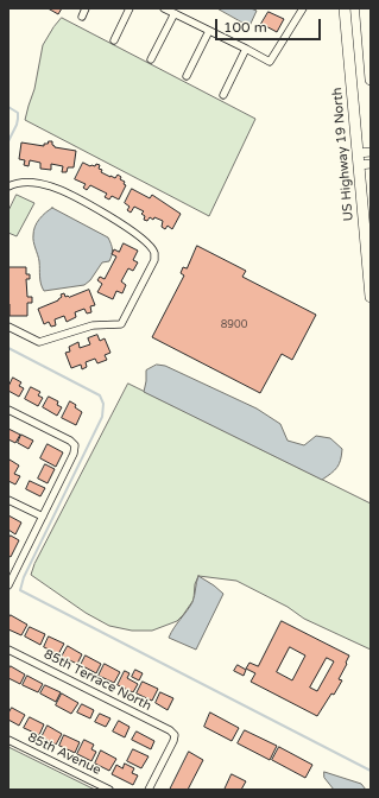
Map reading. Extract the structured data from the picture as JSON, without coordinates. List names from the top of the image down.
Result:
{
  "streets": {
    "highway": ["US Highway 19 North"],
    "street": ["85th Terrace North", "85th Avenue"]
  },
  "house_numbers": ["8900"],
  "scale_bar": "100 m"
}
